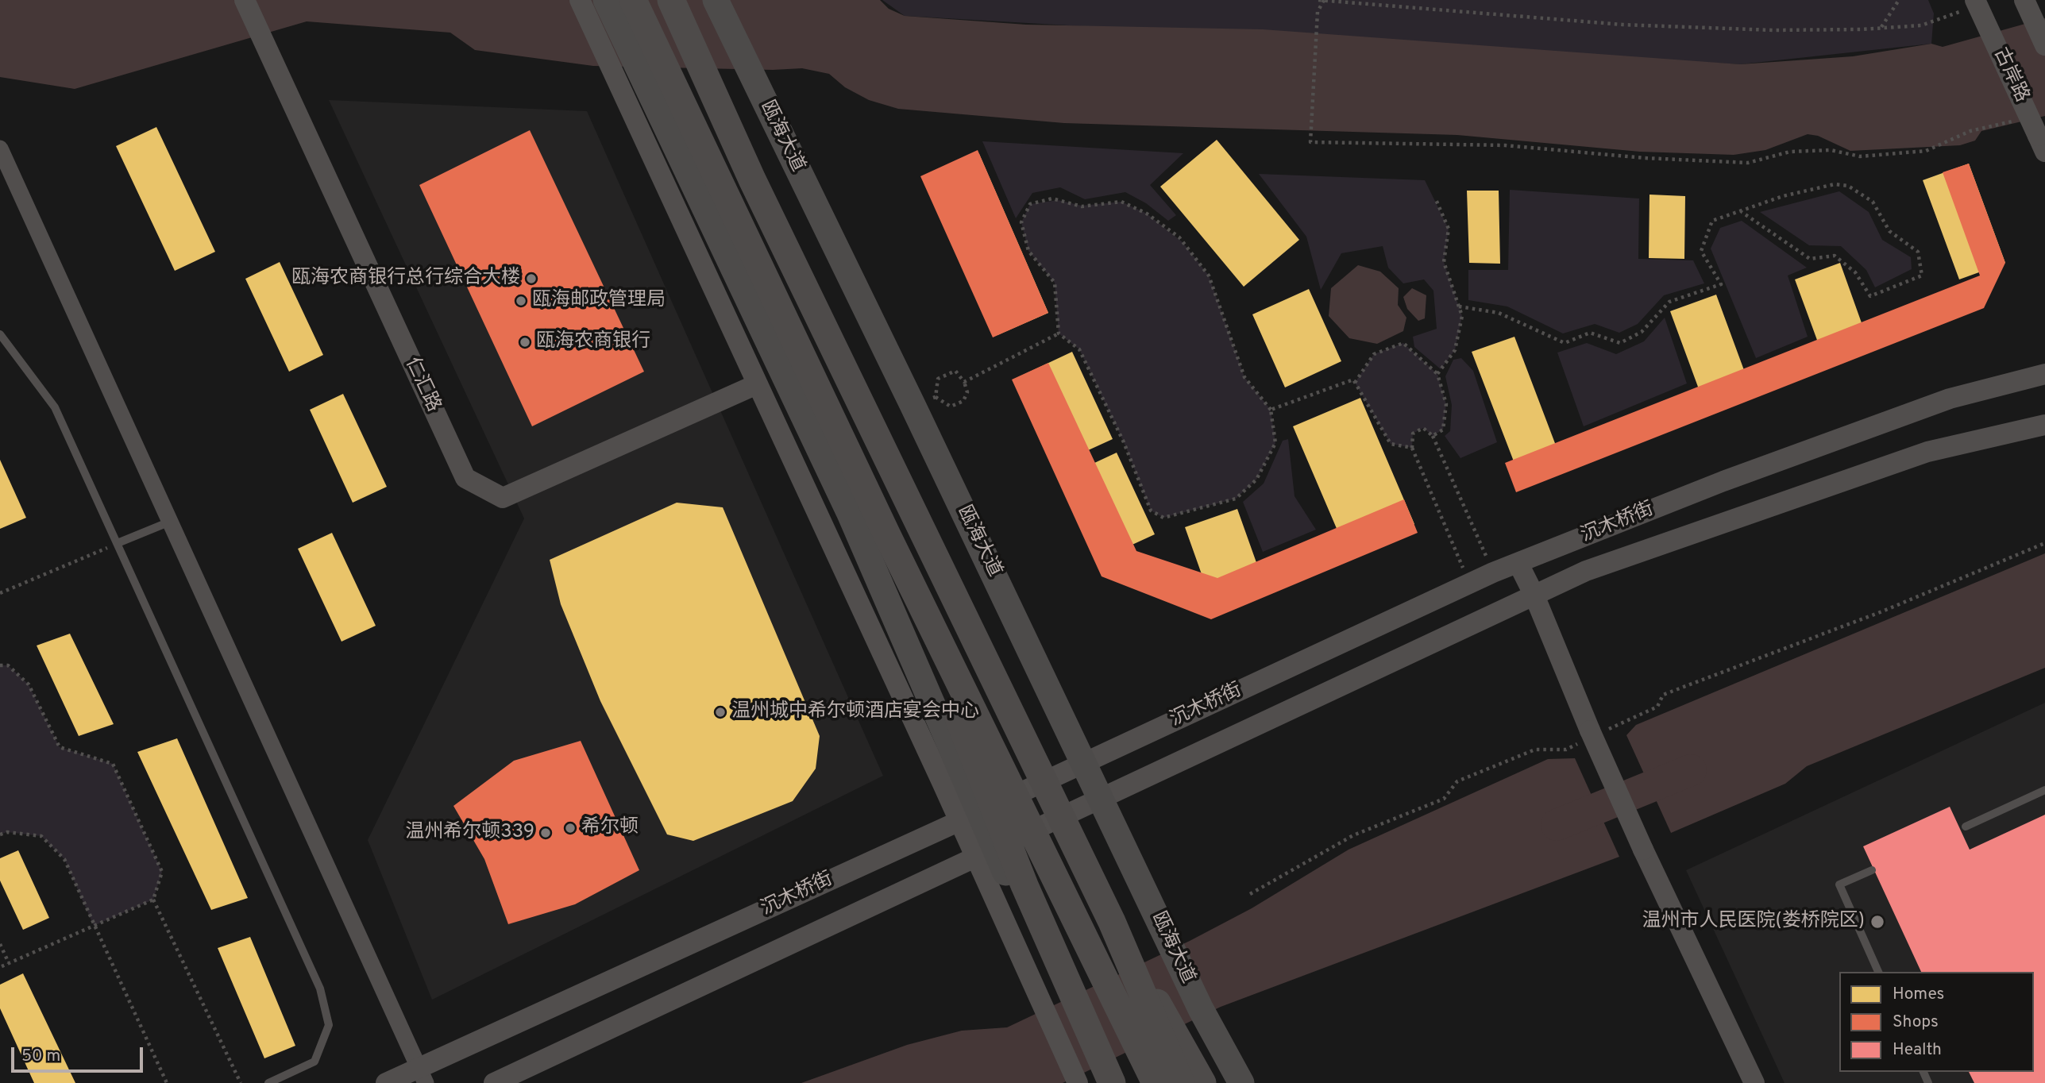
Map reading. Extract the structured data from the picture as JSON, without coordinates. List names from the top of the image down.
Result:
{
  "streets": {
    "main road": ["瓯海大道"],
    "street": ["古岸路", "仁汇路", "沉木桥街"]
  },
  "crossings": [
    ["瓯海大道", "沉木桥街"]
  ],
  "places": [
    "瓯海农商银行总行综合大楼",
    "瓯海邮政管理局",
    "瓯海农商银行",
    "温州城中希尔顿酒店·宴会中心",
    "希尔顿",
    "温州希尔顿339",
    "温州市人民医院(娄桥院区)"
  ],
  "legend": ["Homes", "Shops", "Health"],
  "scale_bar": "50 m"
}
